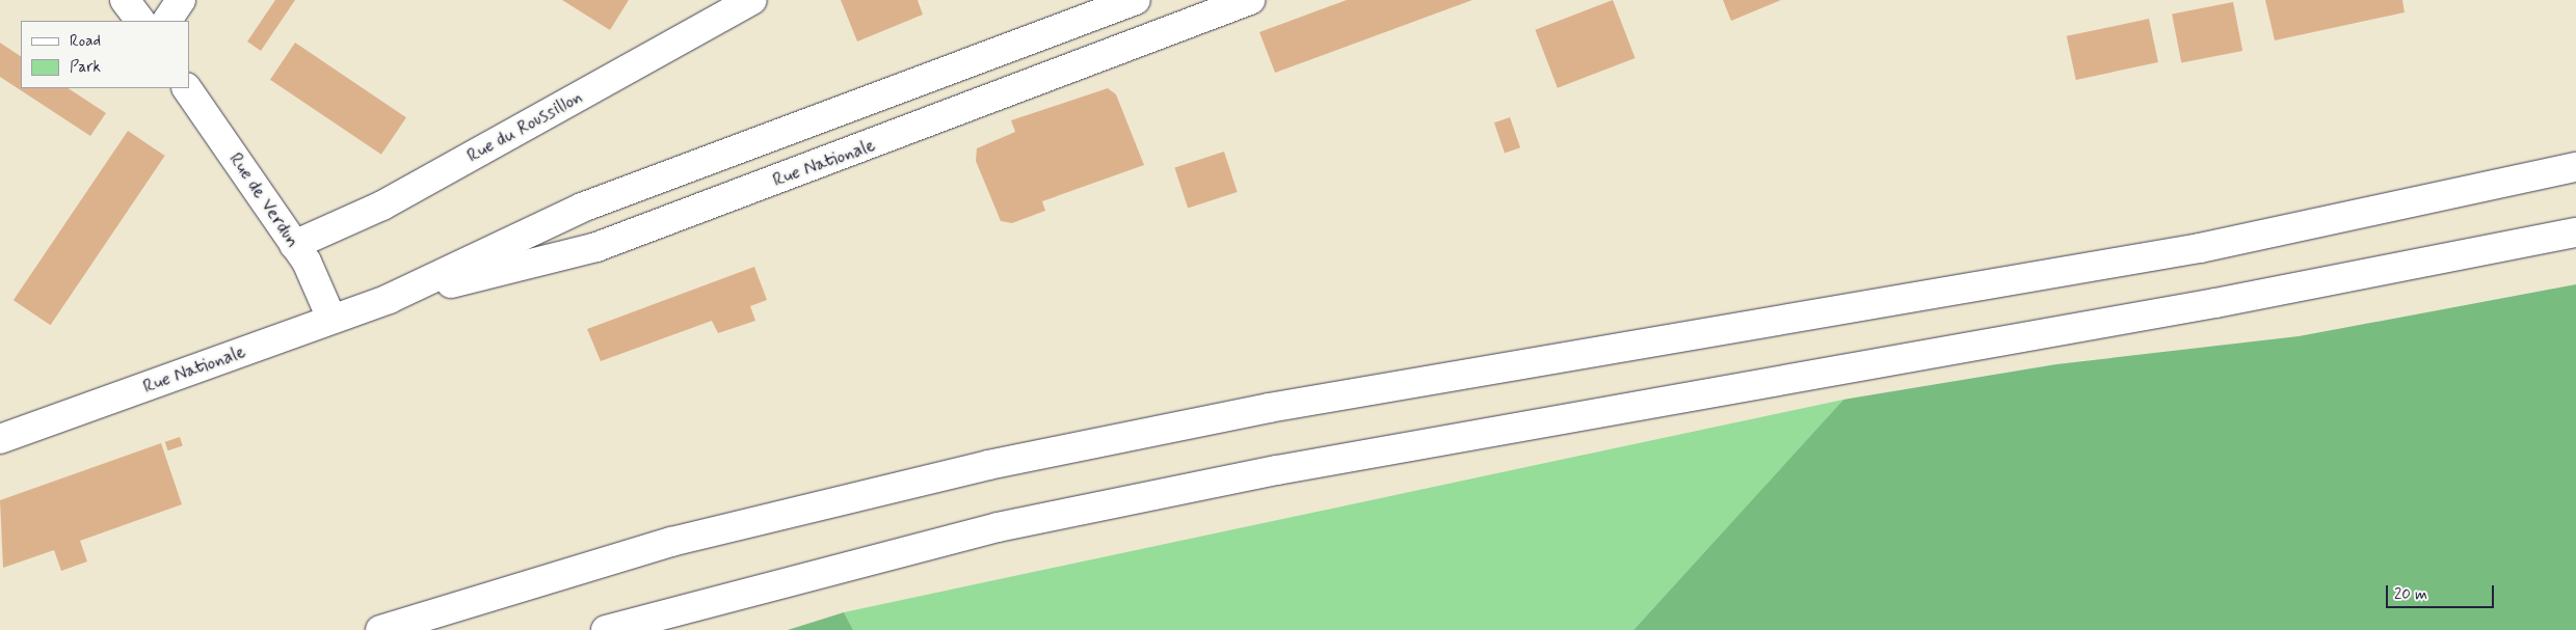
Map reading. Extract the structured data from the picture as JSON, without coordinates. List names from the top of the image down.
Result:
{
  "streets": {
    "main road": ["Rue du Roussillon", "Rue Nationale", "Rue de Verdun"]
  },
  "crossings": [
    ["Rue du Roussillon", "Rue de Verdun"],
    ["Rue Nationale", "Rue de Verdun"]
  ],
  "legend": ["Road", "Park"],
  "scale_bar": "20 m"
}
